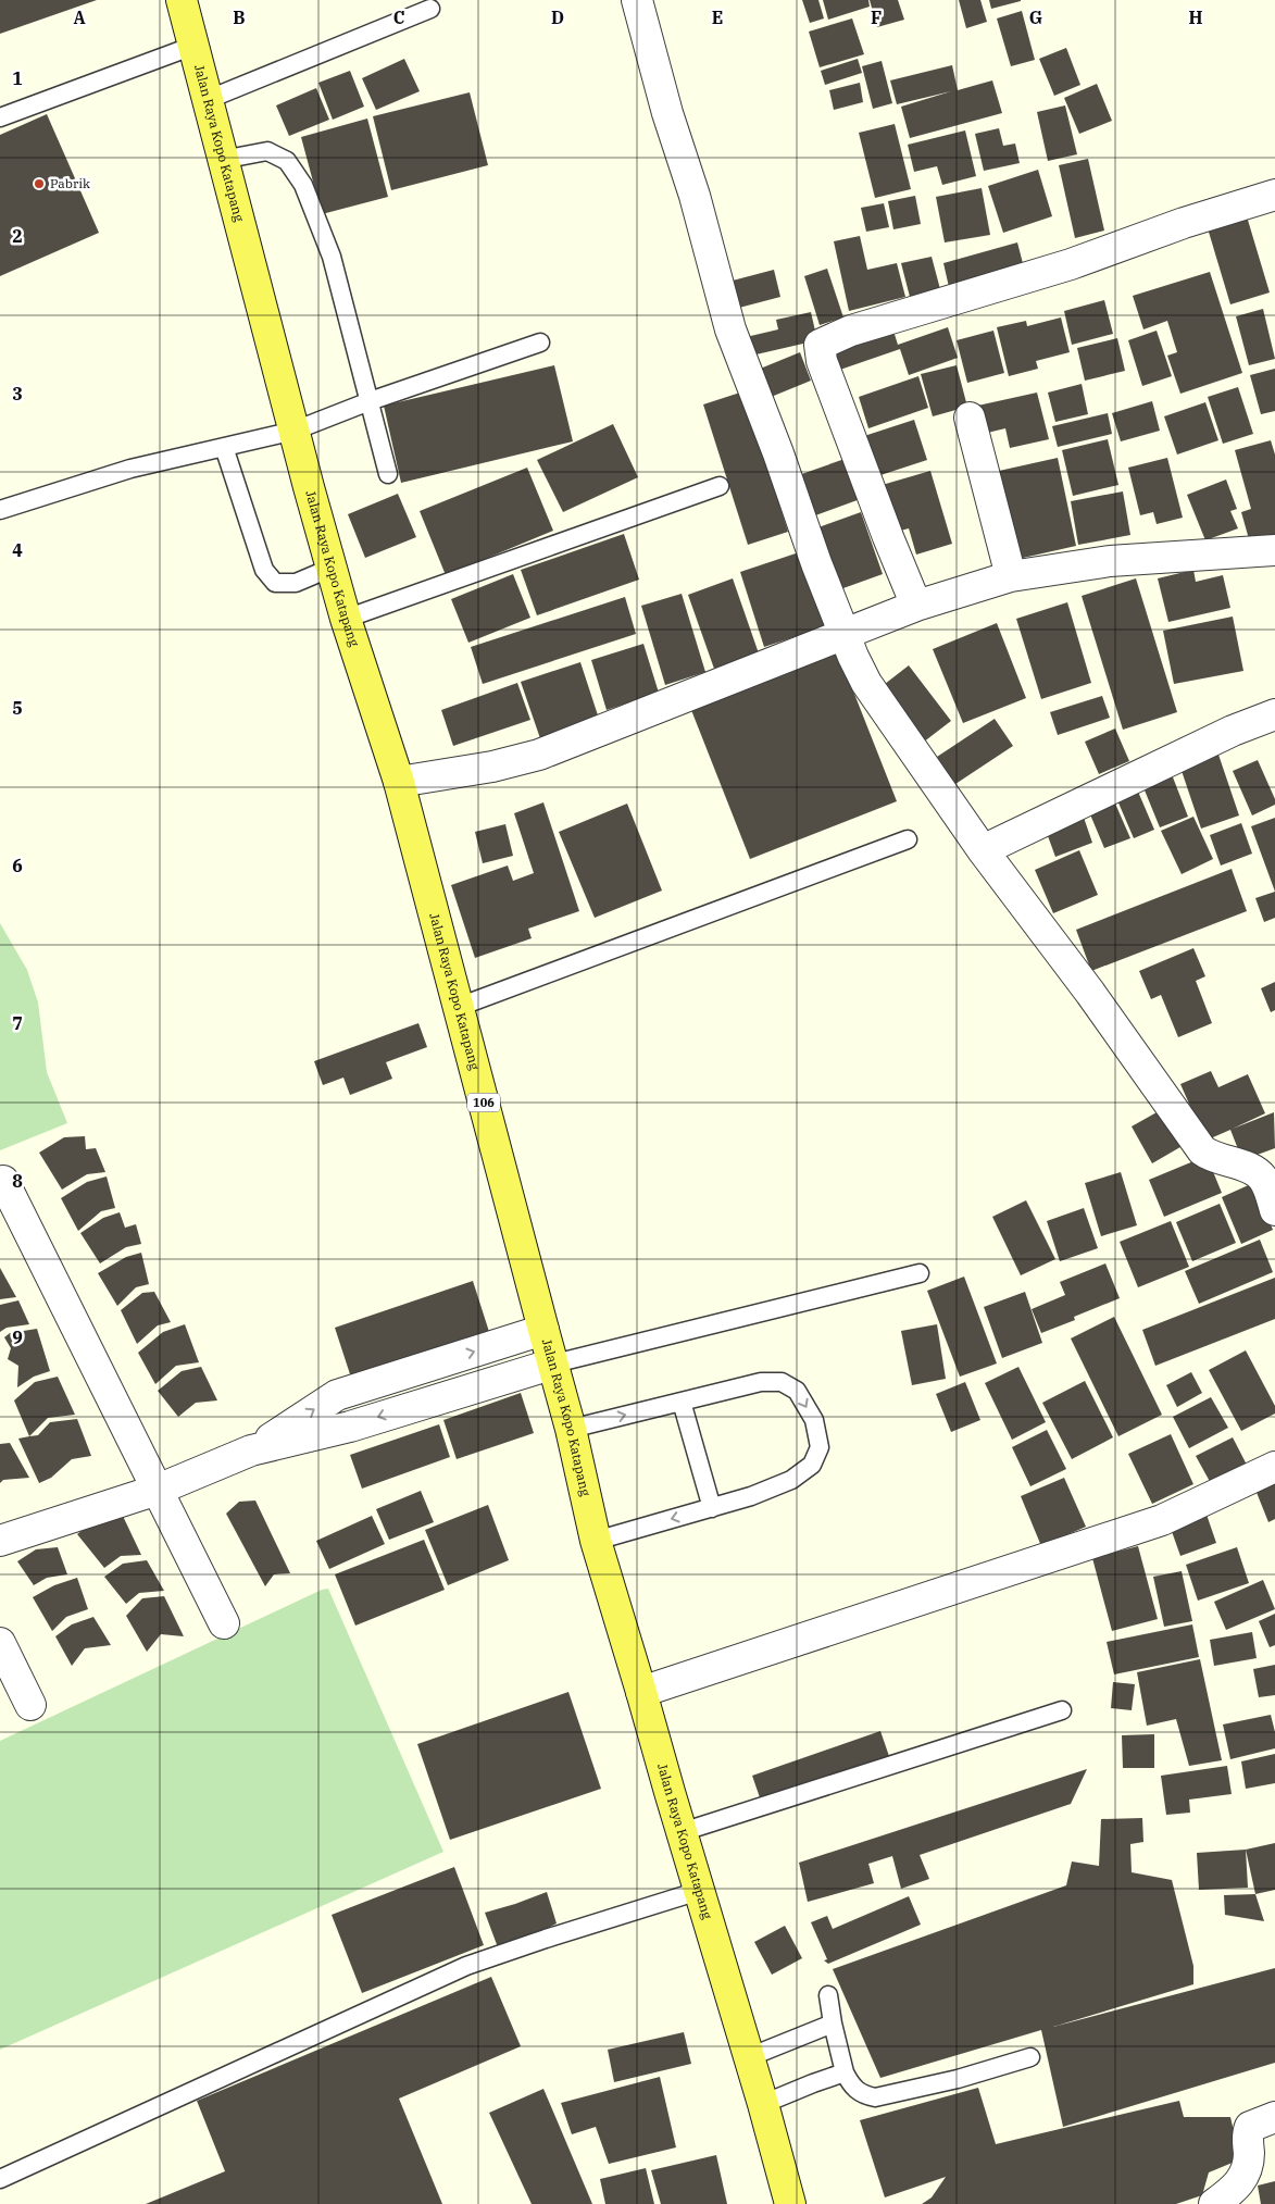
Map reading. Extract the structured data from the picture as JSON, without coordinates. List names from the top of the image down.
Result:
{
  "streets": {
    "main road": ["Jalan Raya Kopo Katapang", "106"]
  },
  "places": ["Pabrik"],
  "grid": {
    "columns": [
      "A",
      "B",
      "C",
      "D",
      "E",
      "F",
      "G",
      "H"
    ],
    "rows": [
      "1",
      "2",
      "3",
      "4",
      "5",
      "6",
      "7",
      "8",
      "9"
    ]
  }
}
